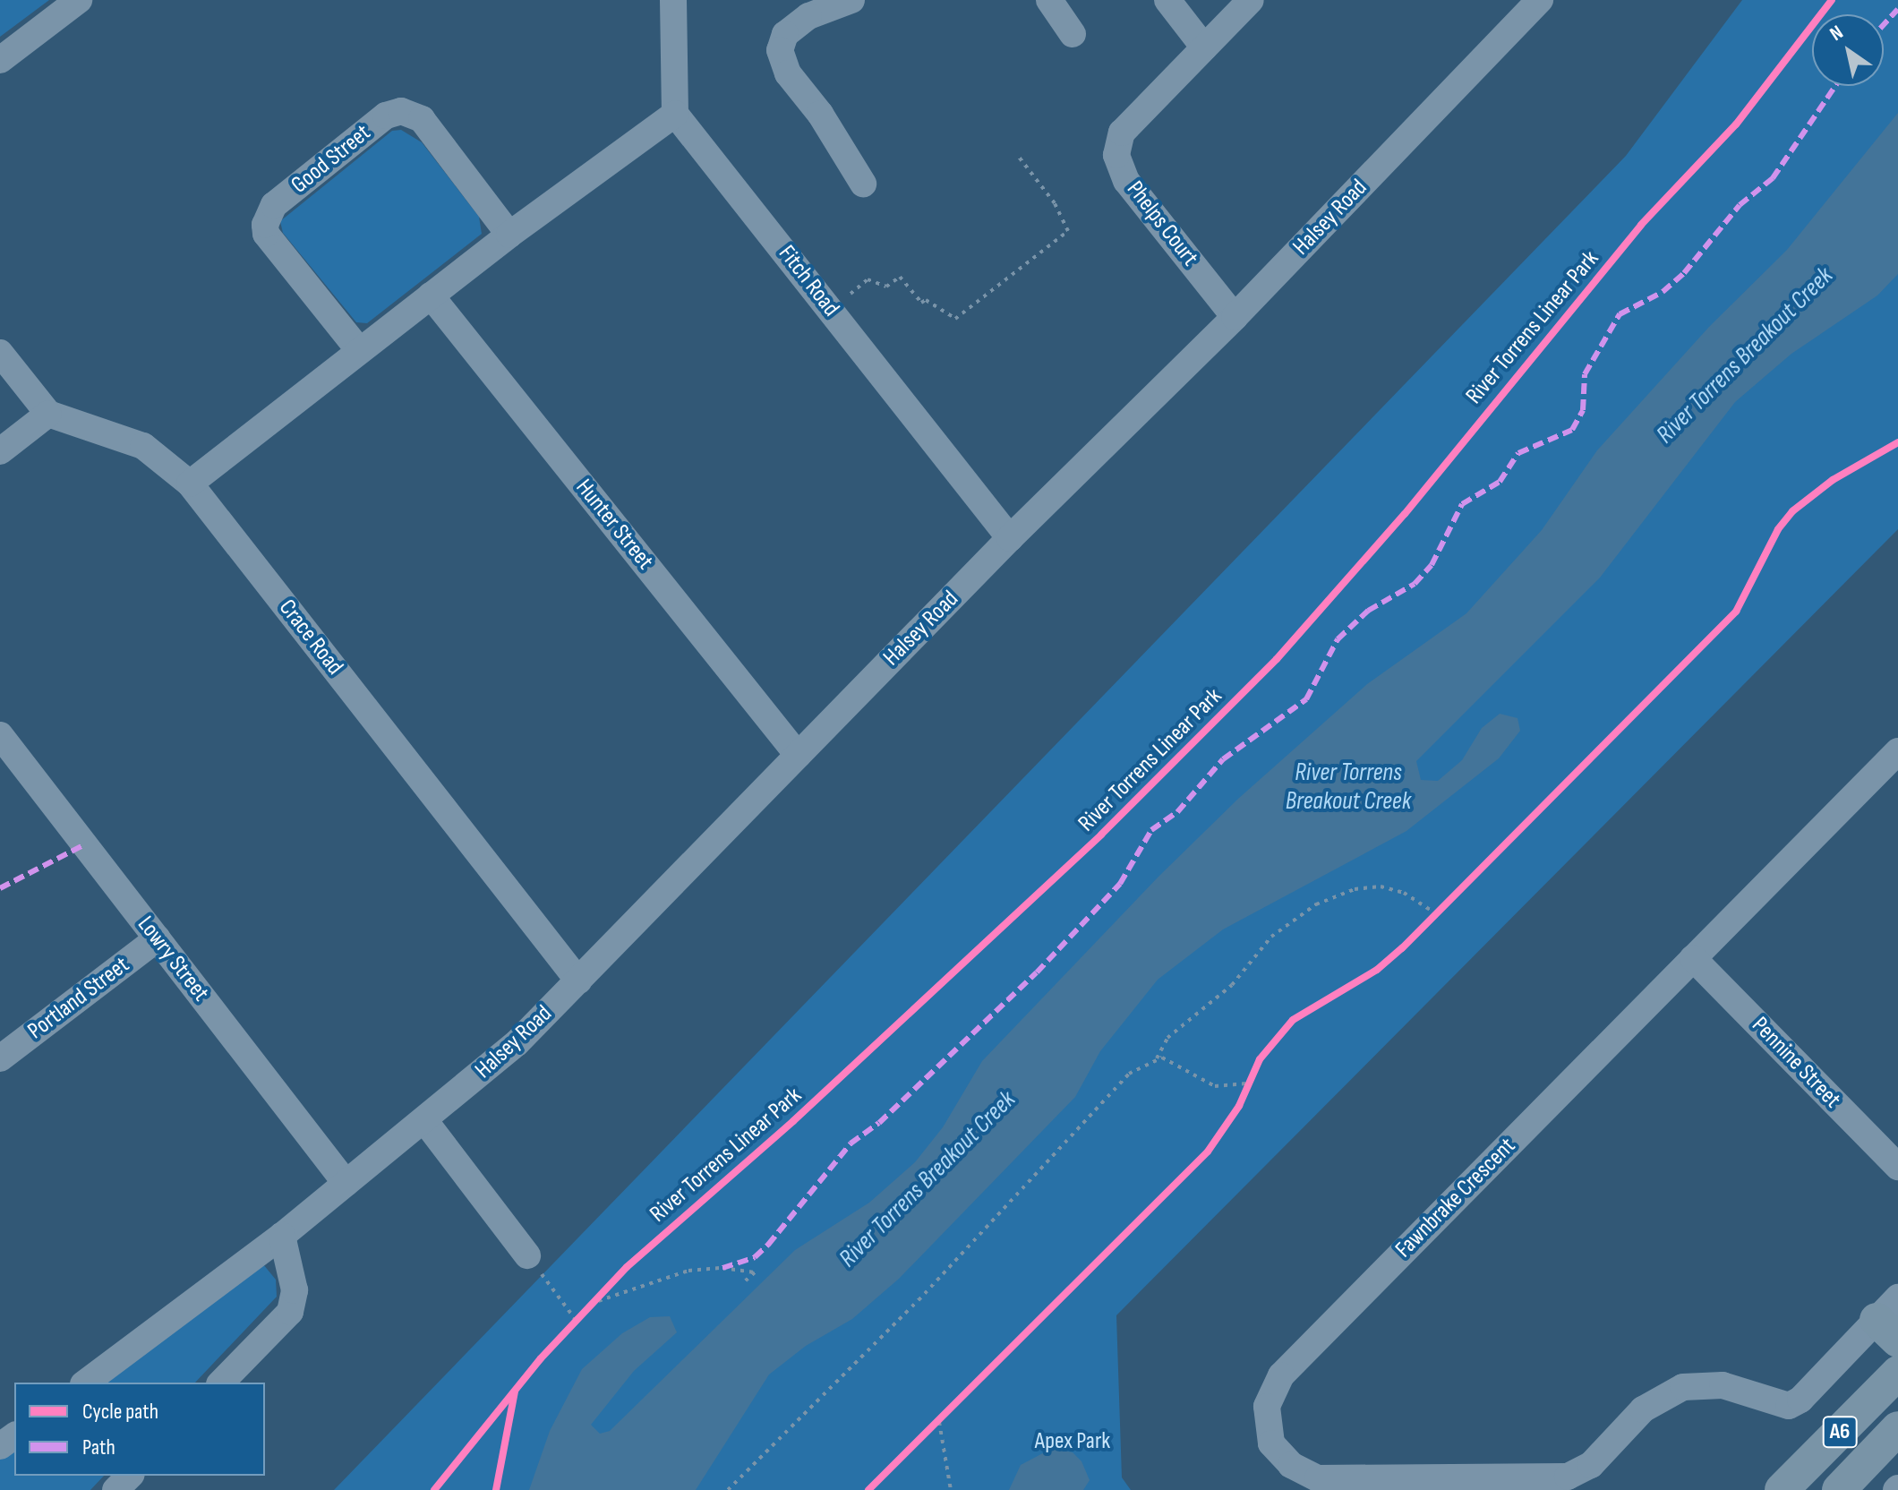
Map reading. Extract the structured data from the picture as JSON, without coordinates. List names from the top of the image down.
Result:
{
  "streets": {
    "main road": ["A6"],
    "street": [
      "Good Street",
      "Halsey Road",
      "Phelps Court",
      "Fitch Road",
      "Hunter Street",
      "Crace Road",
      "Lowry Street",
      "Portland Street",
      "Pennine Street",
      "Fawnbrake Crescent"
    ],
    "cycle path": ["River Torrens Linear Park"]
  },
  "crossings": [
    ["Halsey Road", "Phelps Court"],
    ["Halsey Road", "Fitch Road"],
    ["Halsey Road", "Hunter Street"],
    ["Halsey Road", "Crace Road"],
    ["Halsey Road", "Lowry Street"],
    ["Lowry Street", "Portland Street"],
    ["Pennine Street", "Fawnbrake Crescent"]
  ],
  "water": ["River Torrens Breakout Creek"],
  "parks": ["Apex Park"],
  "legend": ["Cycle path", "Path"],
  "north": "top left"
}
